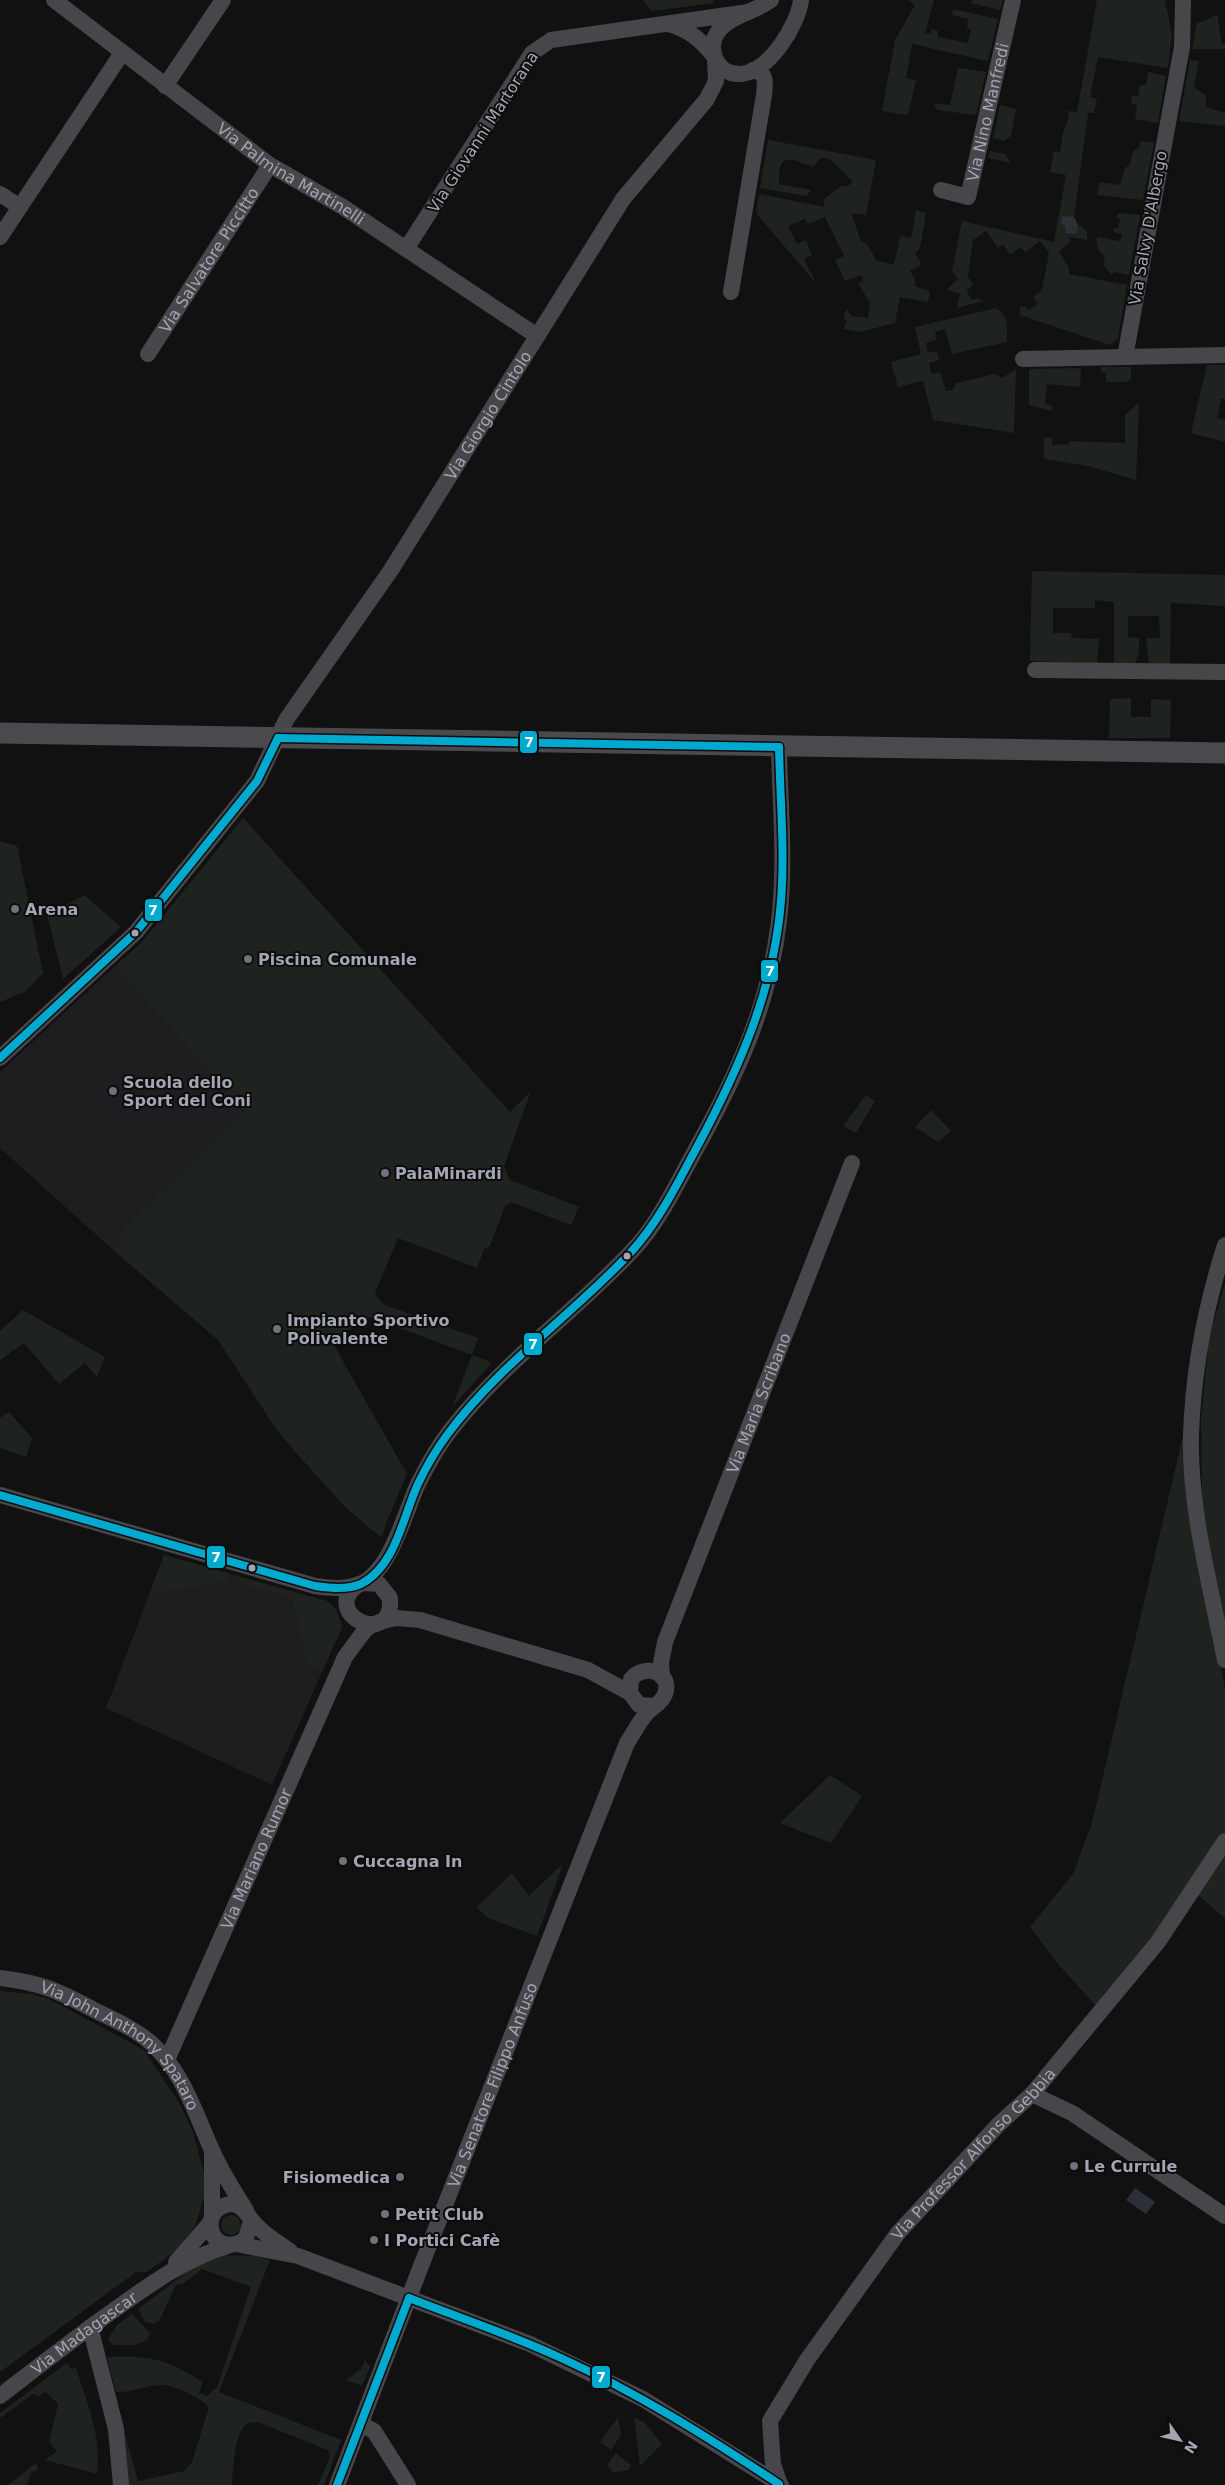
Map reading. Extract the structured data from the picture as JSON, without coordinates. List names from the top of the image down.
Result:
{
  "streets": {
    "street": [
      "Via Nino Manfredi",
      "Via Giovanni Martorana",
      "Via Palmina Martinelli",
      "Via Salvy D'Albergo",
      "Via Salvatore Piccitto",
      "Via Giorgio Cintolo",
      "Via Maria Scribano",
      "Via Mariano Rumor",
      "Via John Anthony Spataro",
      "Via Senatore Filippo Anfuso",
      "Via Professor Alfonso Gebbia",
      "Via Madagascar"
    ]
  },
  "crossings": [
    ["Via Giovanni Martorana", "Via Palmina Martinelli"],
    ["Via Giovanni Martorana", "Via Giorgio Cintolo"],
    ["Via Palmina Martinelli", "Via Salvatore Piccitto"],
    ["Via Palmina Martinelli", "Via Giorgio Cintolo"],
    ["Via Mariano Rumor", "Via John Anthony Spataro"]
  ],
  "places": [
    "Arena",
    "Piscina Comunale",
    "Scuola dello Sport del Coni",
    "PalaMinardi",
    "Impianto Sportivo Polivalente",
    "Cuccagna In",
    "Le Currule",
    "Fisiomedica",
    "Petit Club",
    "I Portici Cafè"
  ],
  "lines": ["transit line 7"],
  "north": "bottom right"
}
